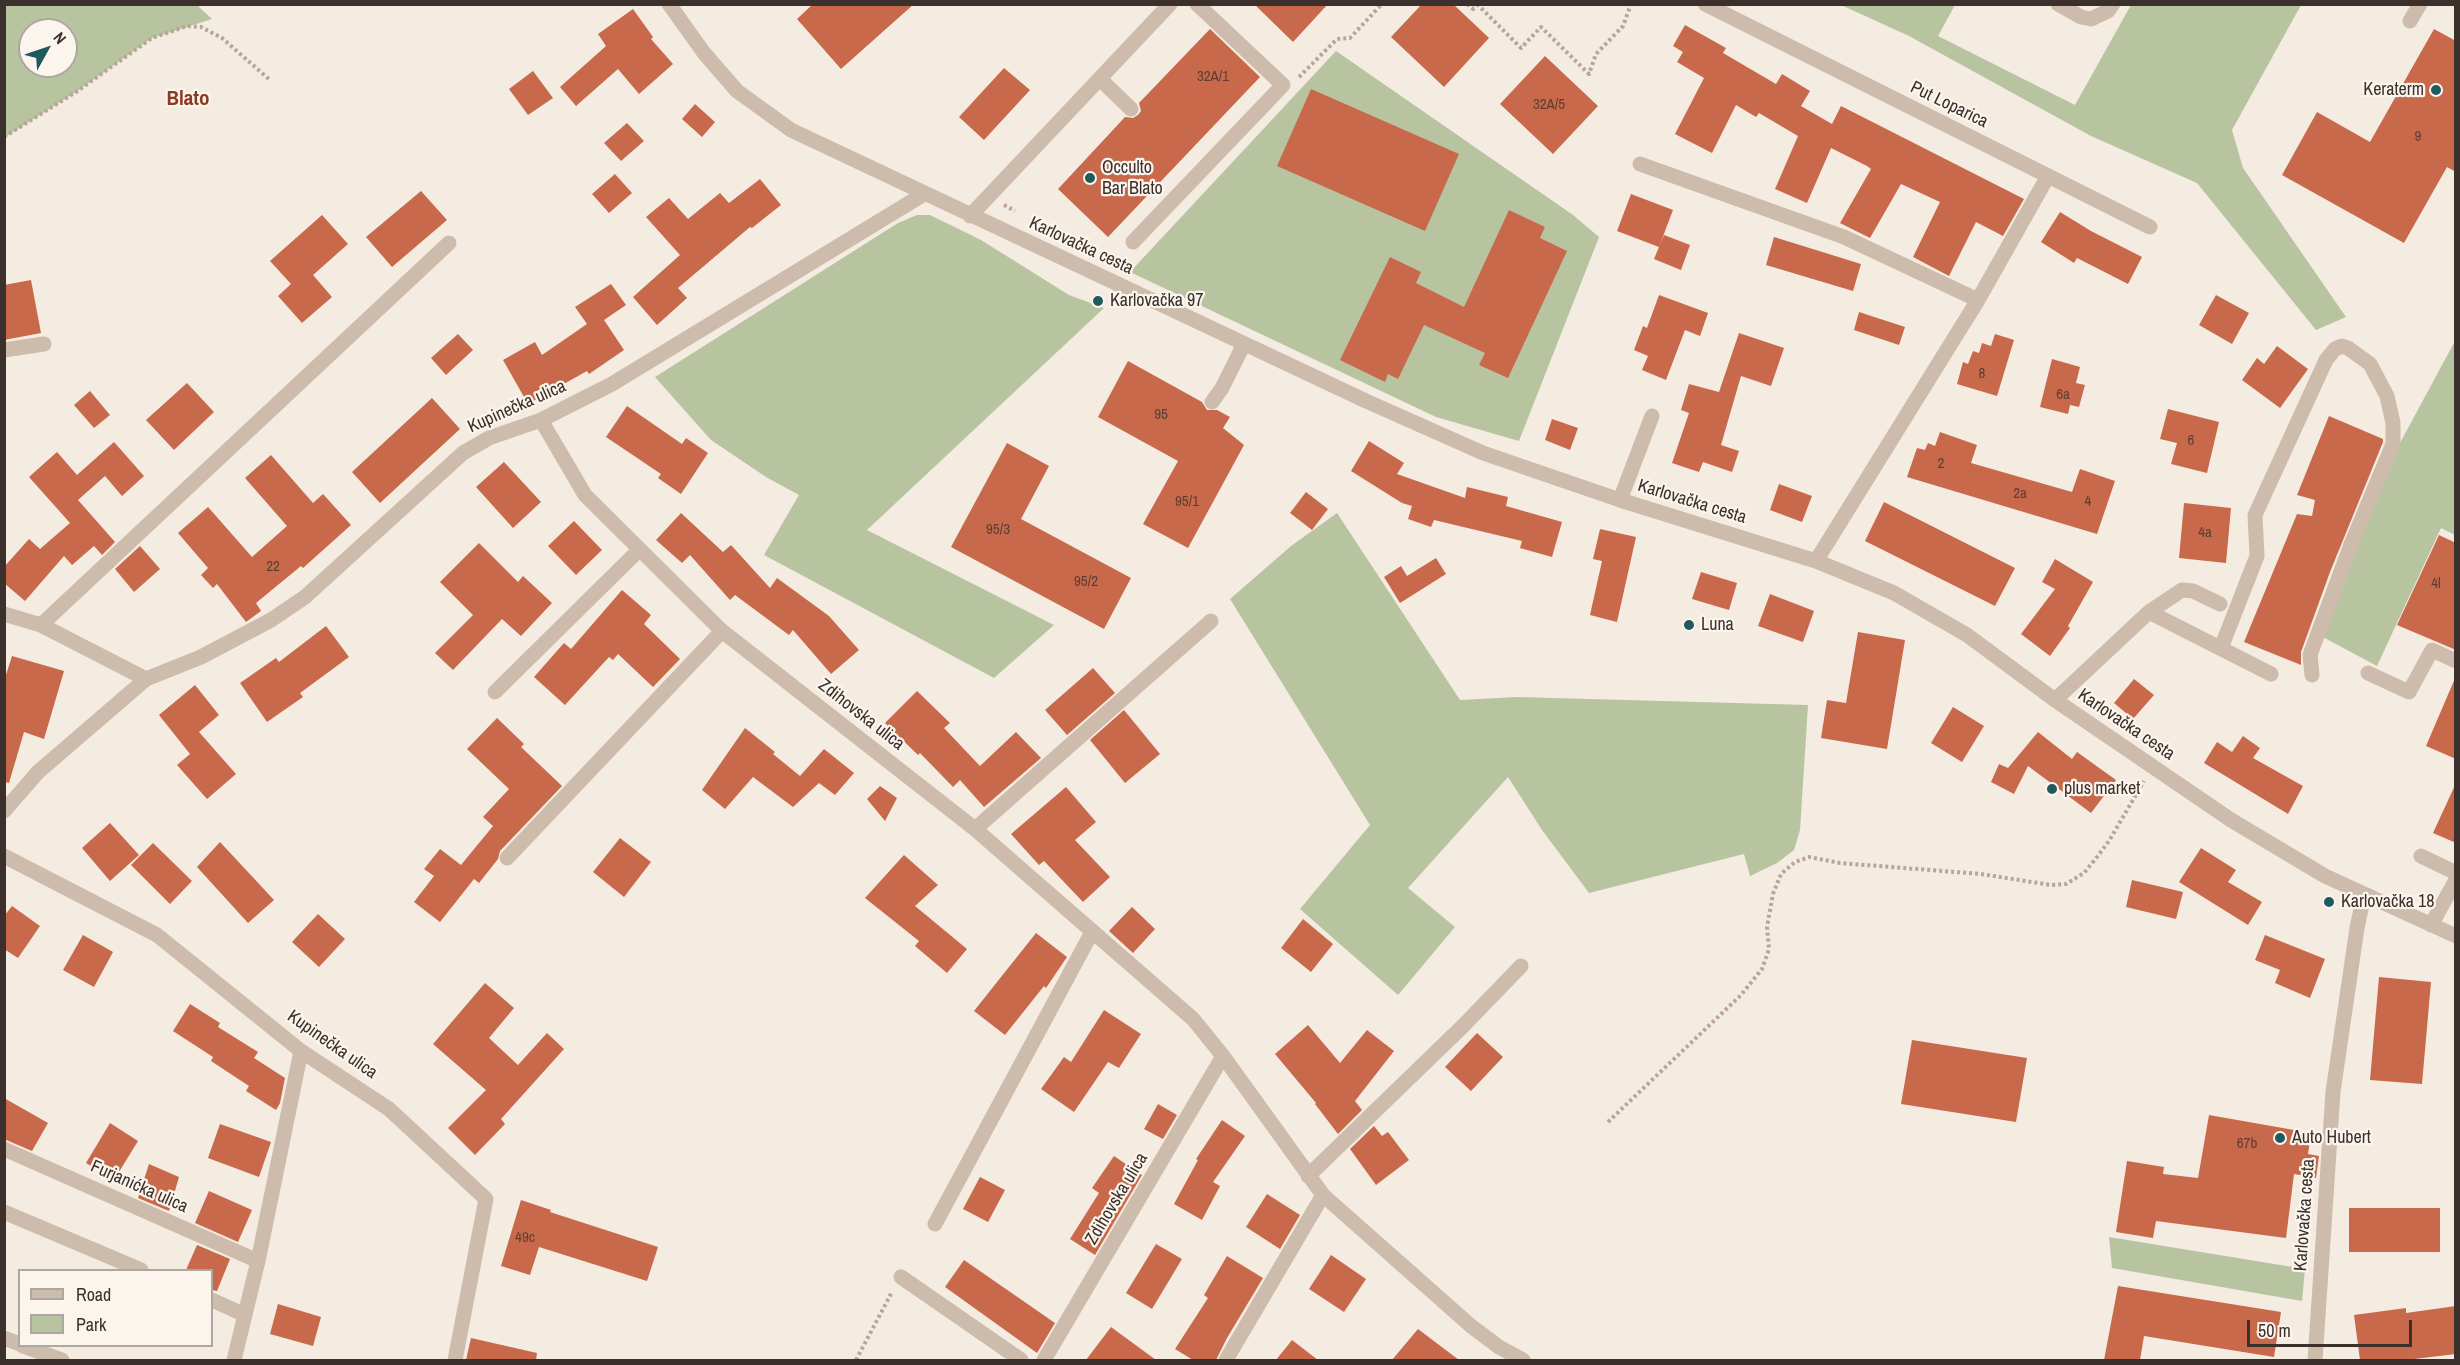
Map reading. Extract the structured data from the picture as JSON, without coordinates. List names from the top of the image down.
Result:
{
  "streets": {
    "street": [
      "Put Loparica",
      "Karlovačka cesta",
      "Kupinečka ulica",
      "Zdihovska ulica",
      "Furjanićka ulica"
    ]
  },
  "crossings": [
    ["Karlovačka cesta", "Kupinečka ulica"],
    ["Kupinečka ulica", "Zdihovska ulica"]
  ],
  "districts": ["Blato"],
  "places": [
    "Keraterm",
    "Occulto Bar Blato",
    "Karlovačka 97",
    "Luna",
    "plus market",
    "Karlovačka 18",
    "Auto Hubert"
  ],
  "house_numbers": [
    "32A/1",
    "32A/5",
    "9",
    "8",
    "6a",
    "95",
    "6",
    "2",
    "2a",
    "95/1",
    "4",
    "95/3",
    "4a",
    "22",
    "95/2",
    "4l",
    "67b",
    "49c"
  ],
  "legend": ["Road", "Park"],
  "scale_bar": "50 m",
  "north": "top right"
}
